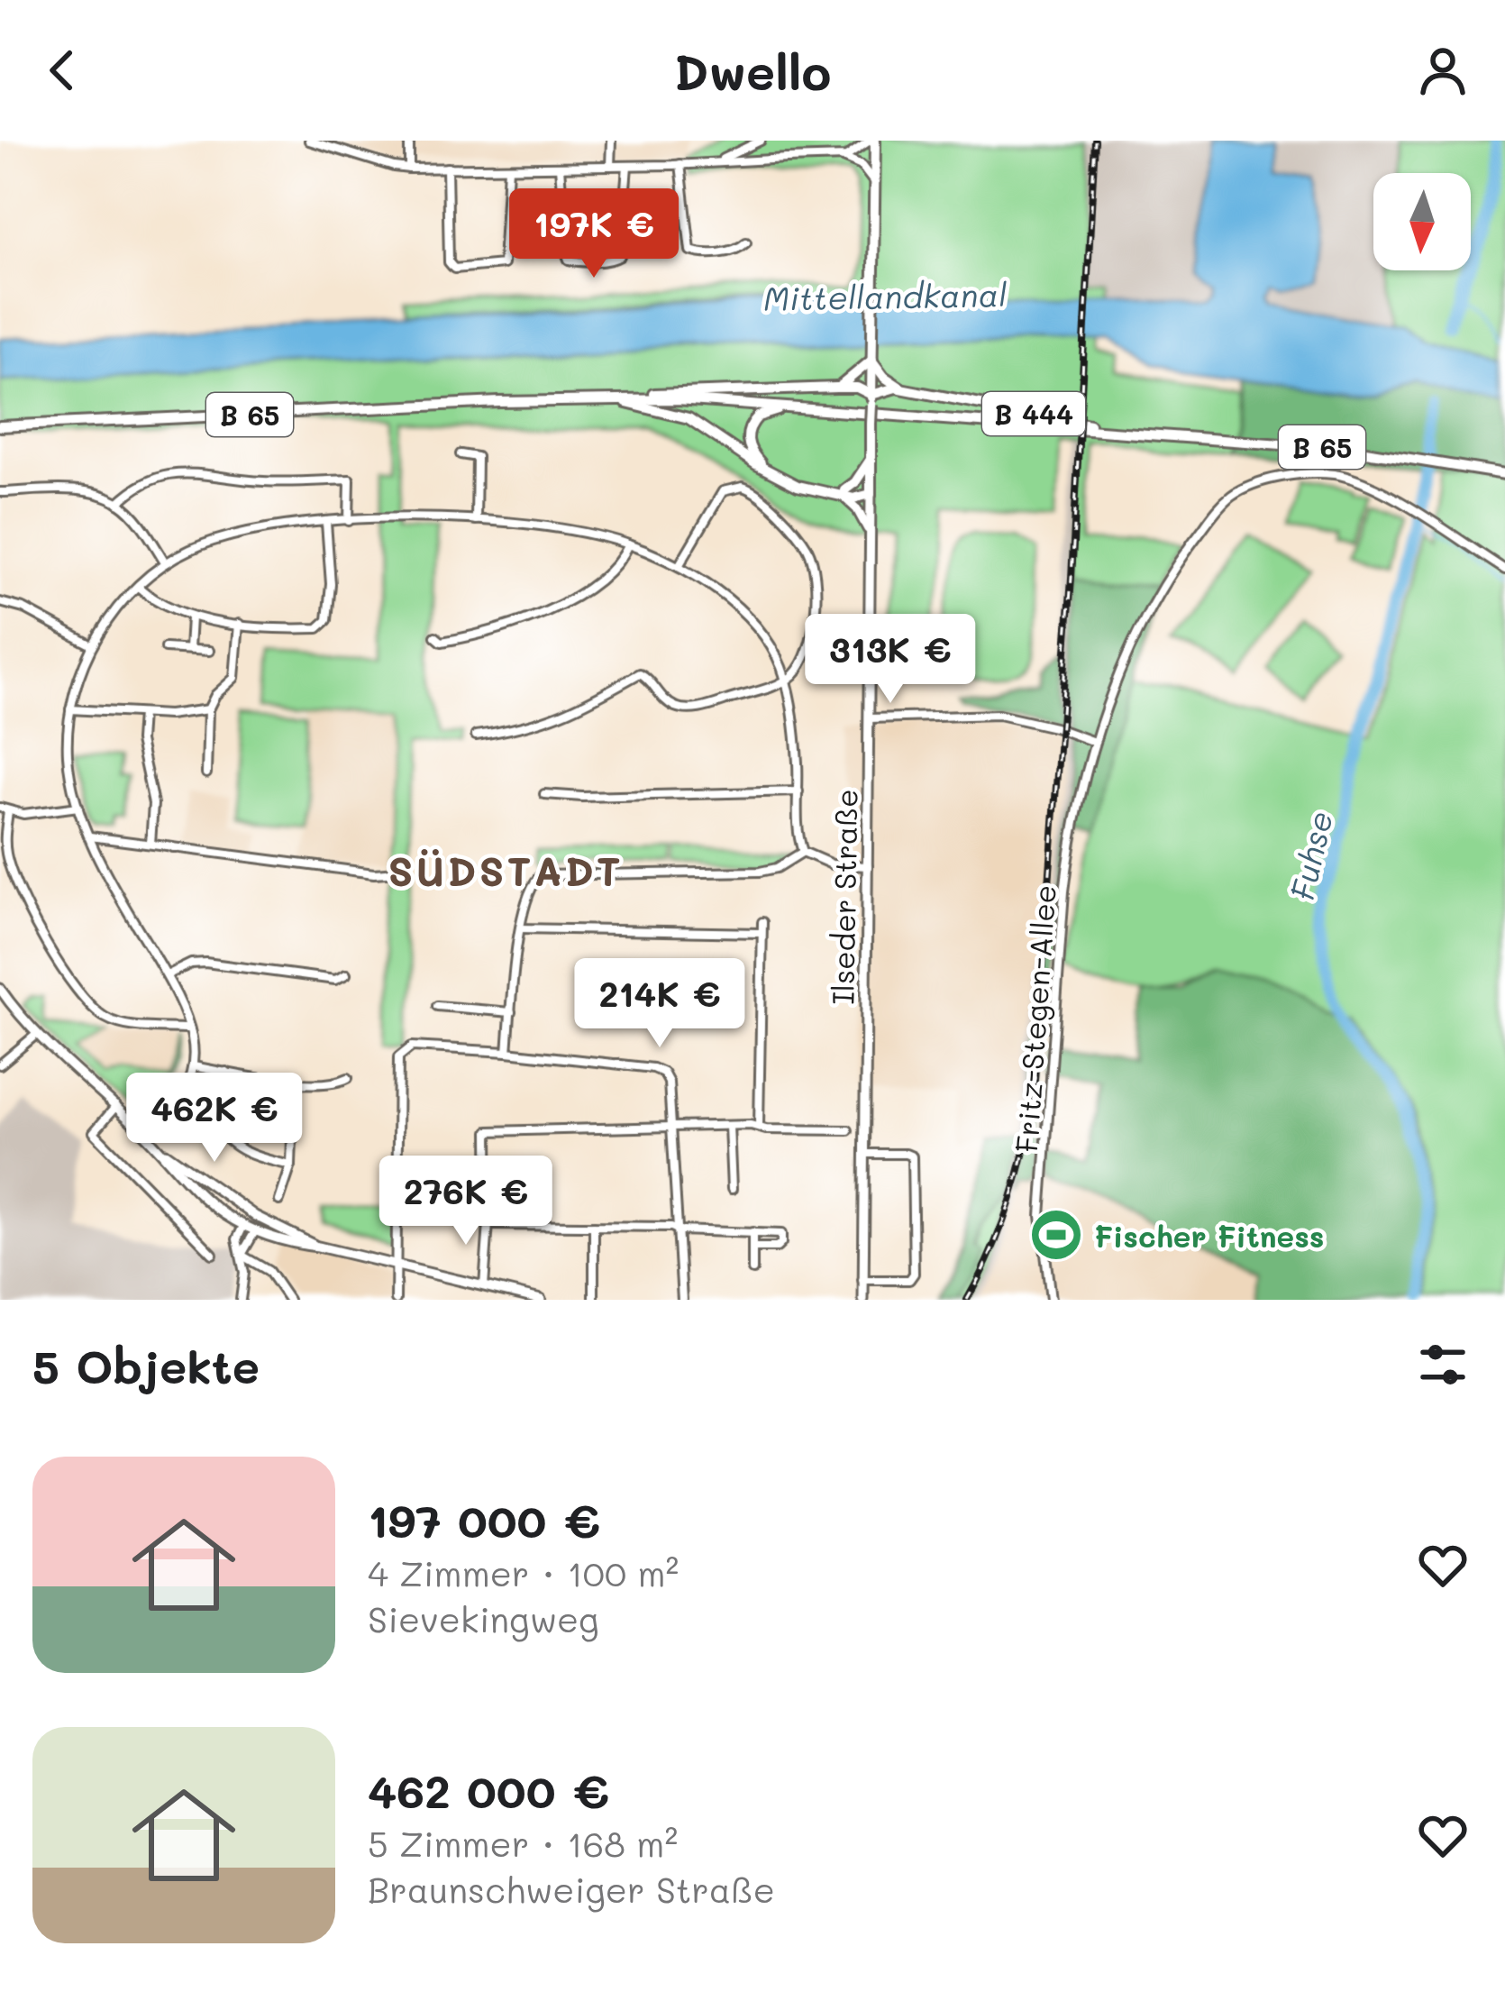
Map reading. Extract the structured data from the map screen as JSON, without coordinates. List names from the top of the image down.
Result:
{
  "streets": {
    "main road": ["B 444", "B 65"],
    "street": ["Ilseder Straße", "Fritz-Stegen-Allee"]
  },
  "crossings": [
    ["B 444", "B 65"]
  ],
  "districts": ["SÜDSTADT"],
  "water": ["Mittellandkanal", "Fuhse"],
  "places": {
    "sports": ["Fischer Fitness"]
  },
  "north": "bottom",
  "page": {
    "header": "Dwello",
    "price": [
      "197K €",
      "313K €",
      "214K €",
      "462K €",
      "276K €"
    ],
    "heading": "5 Objekte",
    "list": [
      {
        "name": "197 000 €",
        "note": "4 Zimmer · 100 m² · Sievekingweg"
      },
      {
        "name": "462 000 €",
        "note": "5 Zimmer · 168 m² · Braunschweiger Straße"
      }
    ]
  }
}
